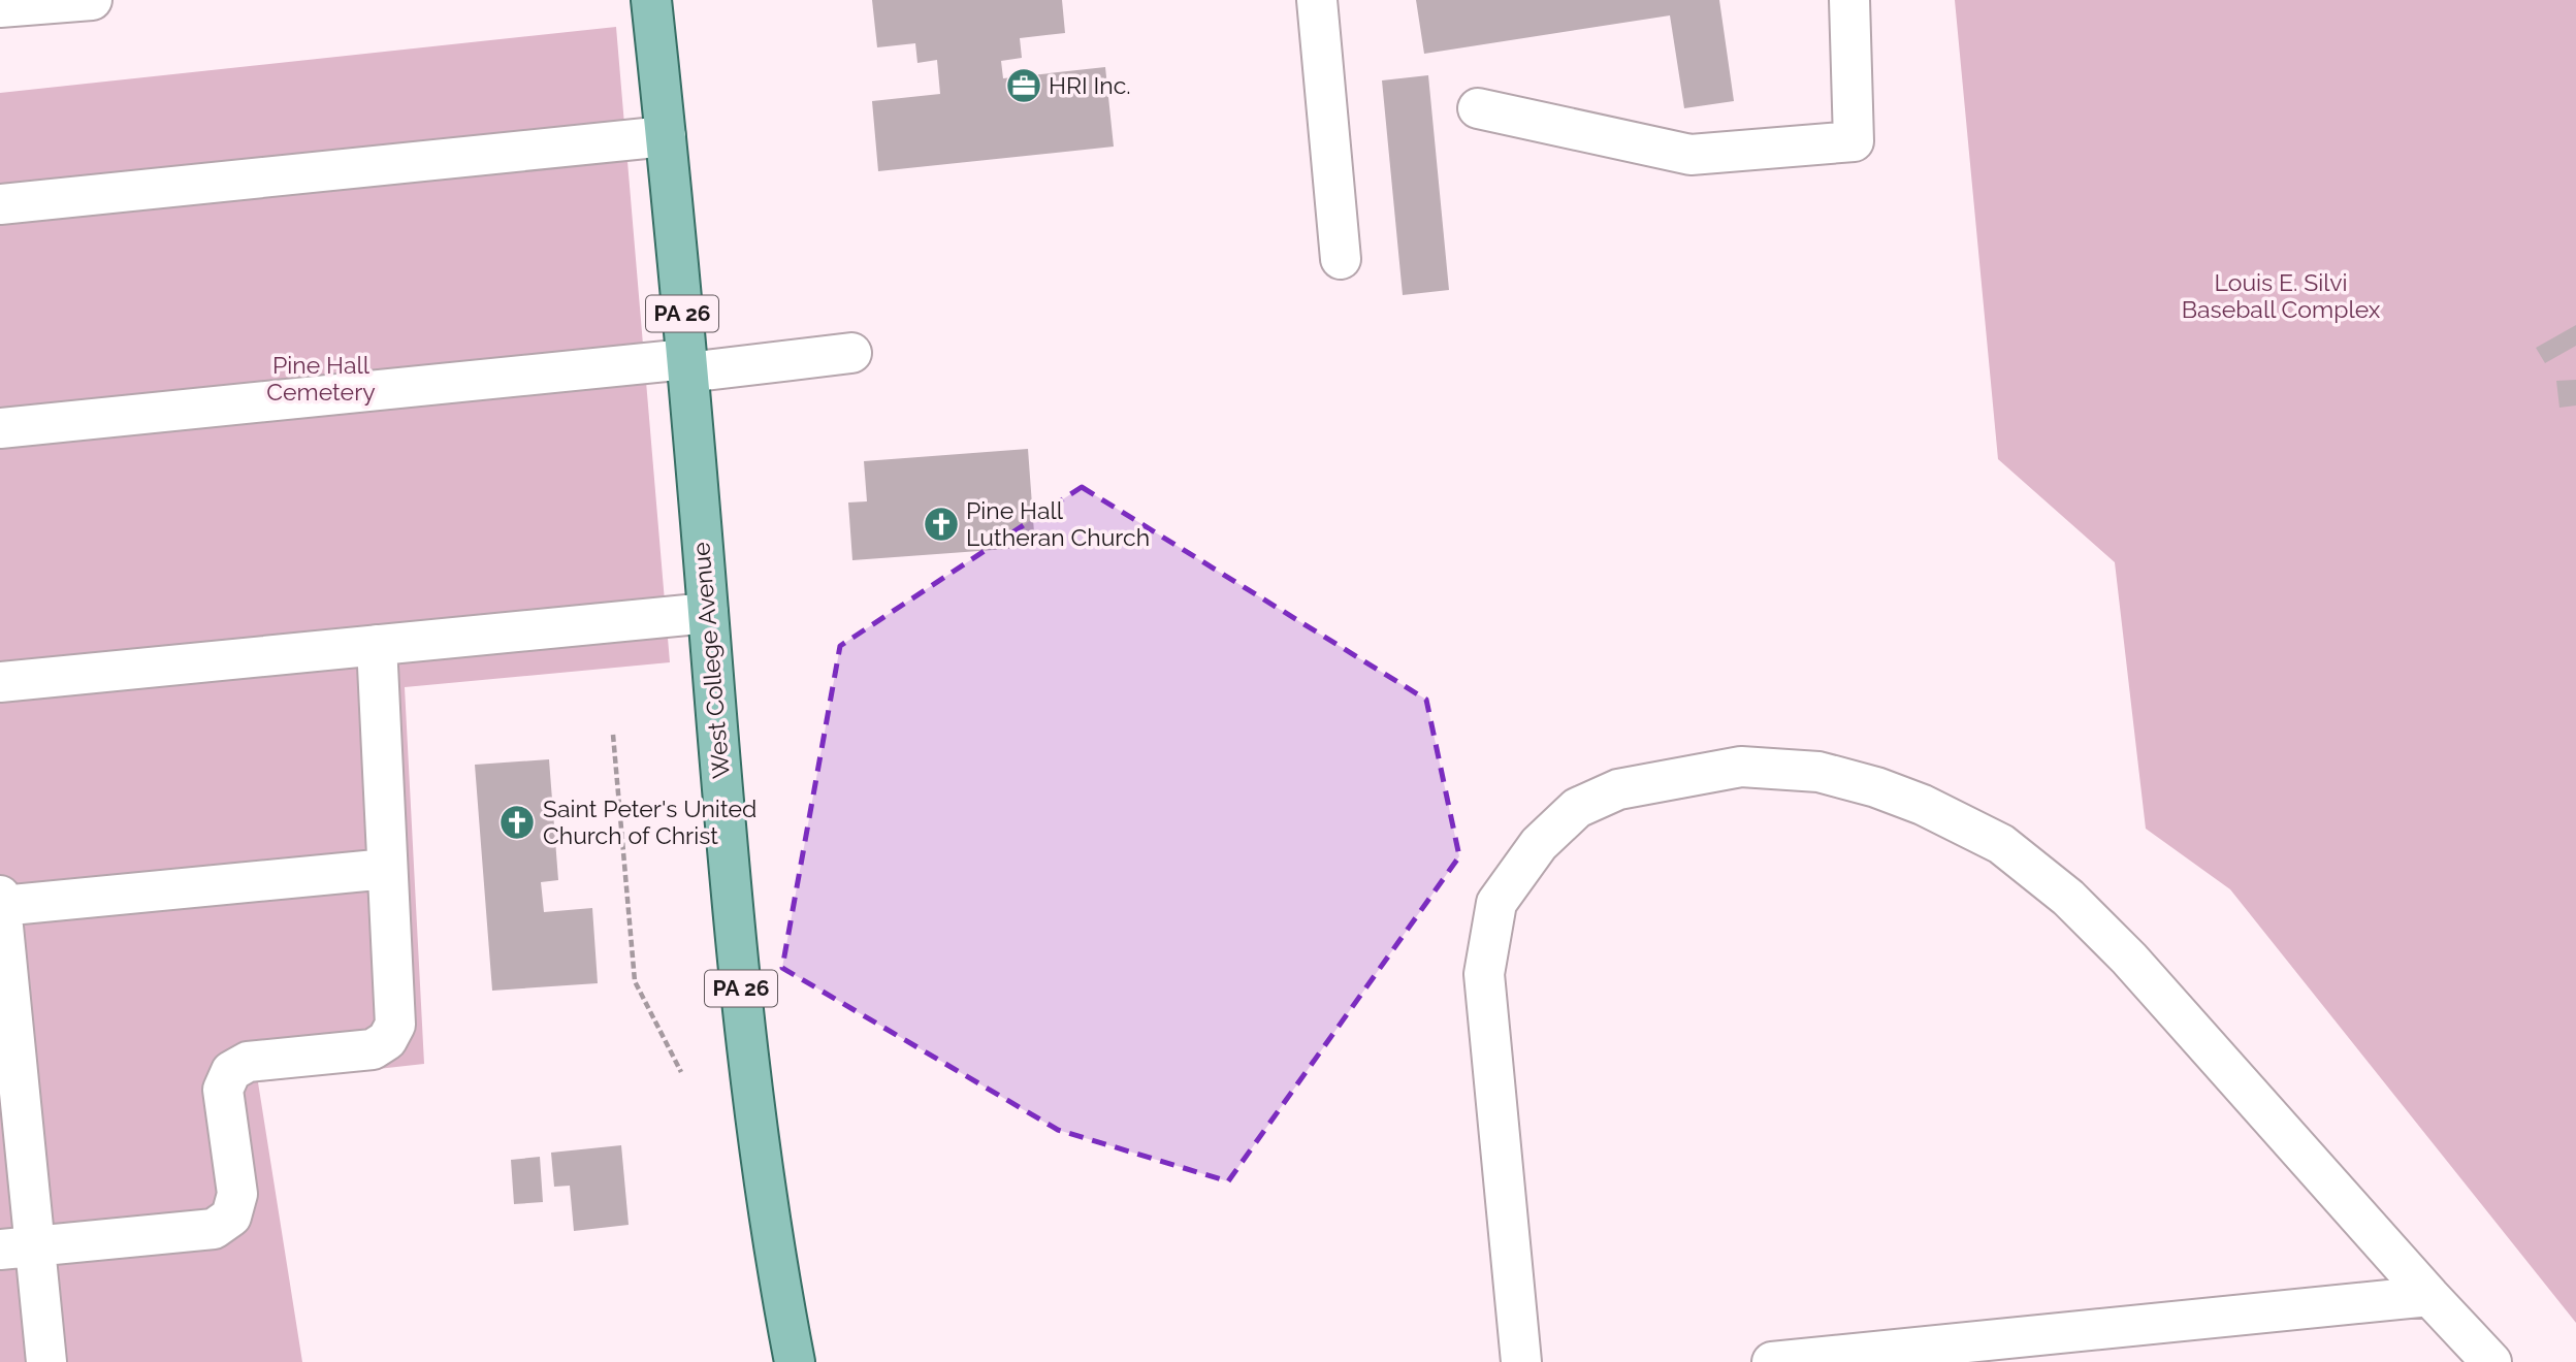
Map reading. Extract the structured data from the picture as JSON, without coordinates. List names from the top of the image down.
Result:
{
  "streets": {
    "main road": ["PA 26", "West College Avenue"]
  },
  "parks": ["Louis E. Silvi Baseball Complex", "Pine Hall Cemetery"],
  "places": {
    "office": ["HRI Inc."],
    "church": ["Pine Hall Lutheran Church", "Saint Peter's United Church of Christ"]
  }
}
